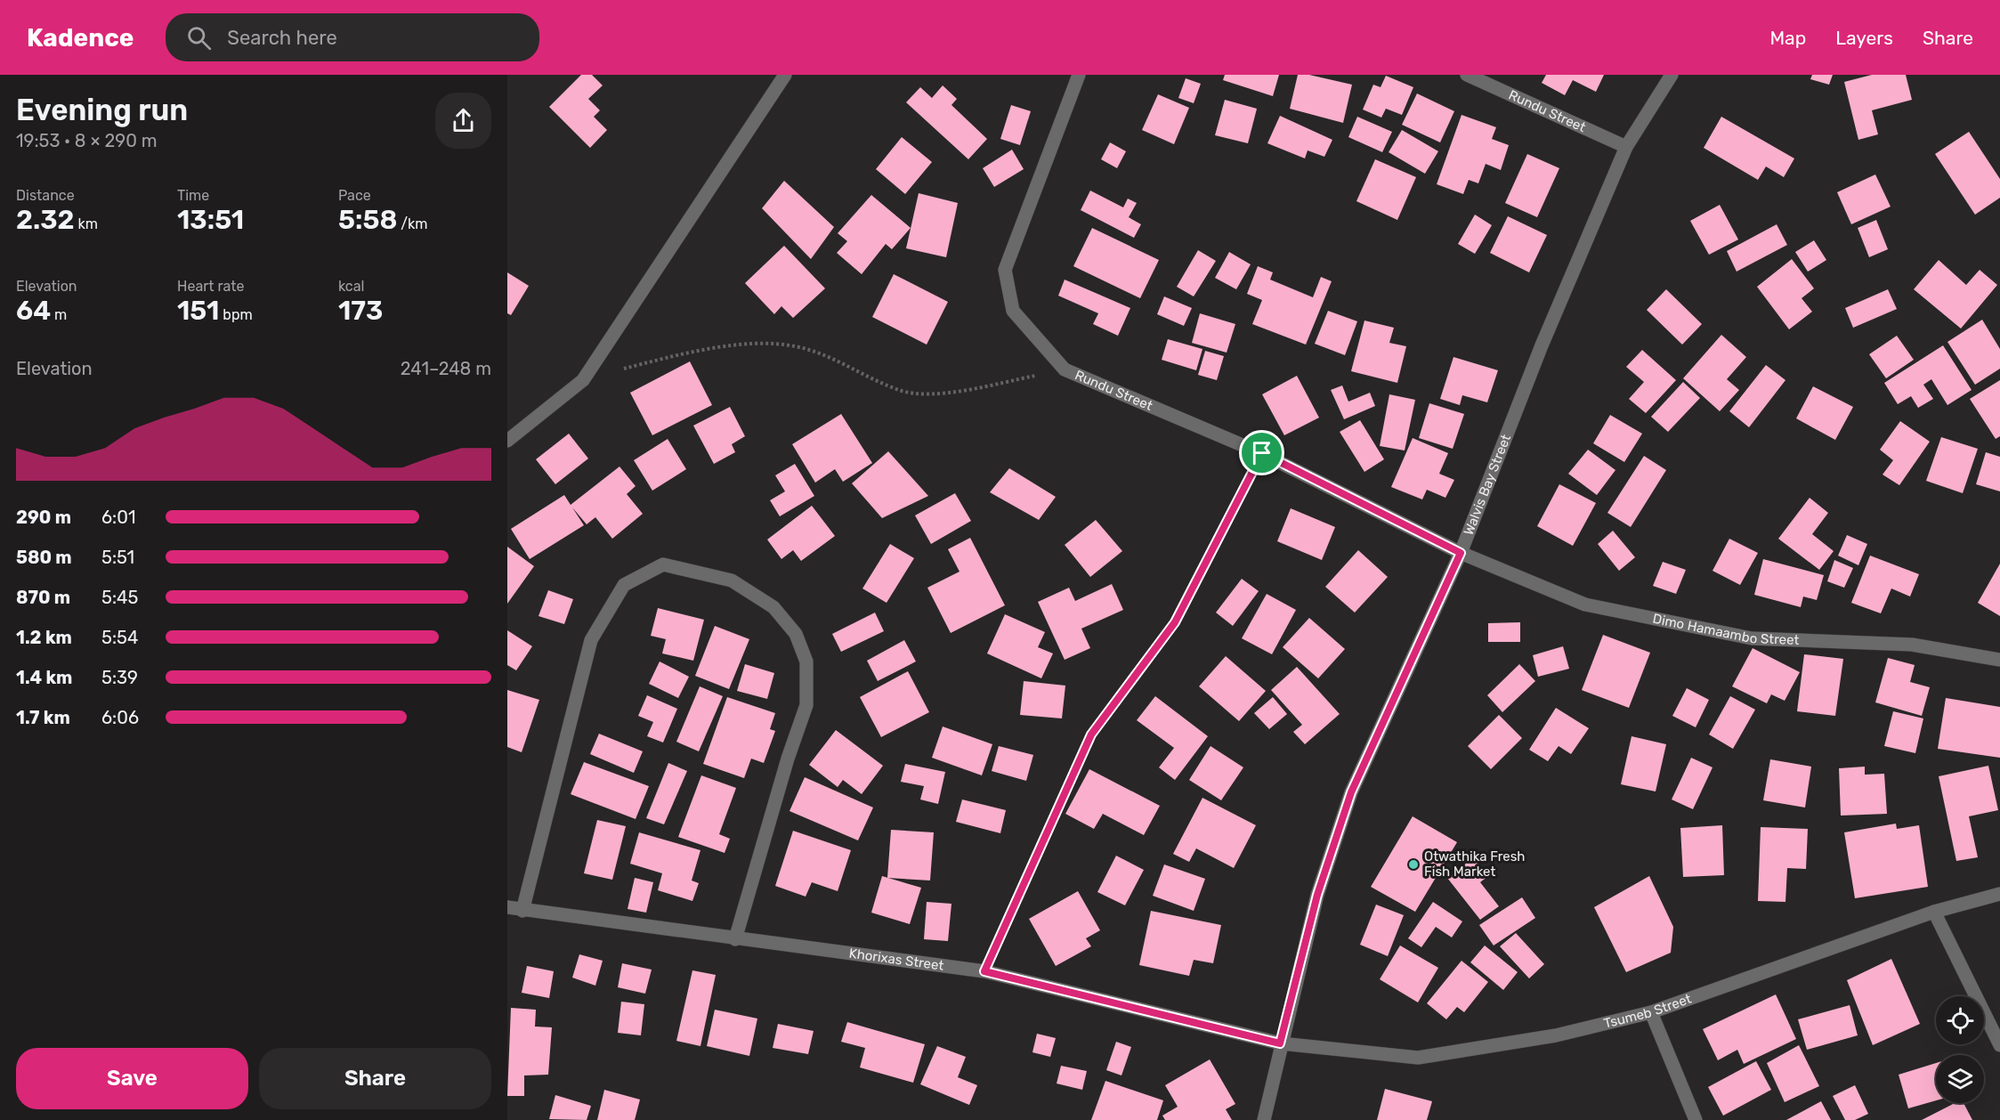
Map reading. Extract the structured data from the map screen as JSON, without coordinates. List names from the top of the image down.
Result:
{
  "streets": {
    "street": [
      "Rundu Street",
      "Walvis Bay Street",
      "Dimo Hamaambo Street",
      "Khorixas Street",
      "Tsumeb Street"
    ]
  },
  "crossings": [
    ["Rundu Street", "Walvis Bay Street"],
    ["Rundu Street", "Dimo Hamaambo Street"],
    ["Walvis Bay Street", "Dimo Hamaambo Street"],
    ["Walvis Bay Street", "Khorixas Street"],
    ["Walvis Bay Street", "Tsumeb Street"],
    ["Khorixas Street", "Tsumeb Street"]
  ],
  "places": ["Otwathika Fresh Fish Market"],
  "page": {
    "header": "Kadence",
    "search": "Search here",
    "nav": ["Map", "Layers", "Share"],
    "heading": ["Evening run", "19:53 · 8 × 290 m"],
    "stats": [
      ["Distance", "2.32 km"],
      ["Time", "13:51"],
      ["Pace", "5:58 /km"],
      ["Elevation", "64 m"],
      ["Heart rate", "151 bpm"],
      ["kcal", "173"]
    ],
    "chart": ["Elevation", "241–248 m"],
    "list": [
      {
        "name": "290 m",
        "note": "6:01"
      },
      {
        "name": "580 m",
        "note": "5:51"
      },
      {
        "name": "870 m",
        "note": "5:45"
      },
      {
        "name": "1.2 km",
        "note": "5:54"
      },
      {
        "name": "1.4 km",
        "note": "5:39"
      },
      {
        "name": "1.7 km",
        "note": "6:06"
      }
    ],
    "buttons": ["Save", "Share"]
  }
}
